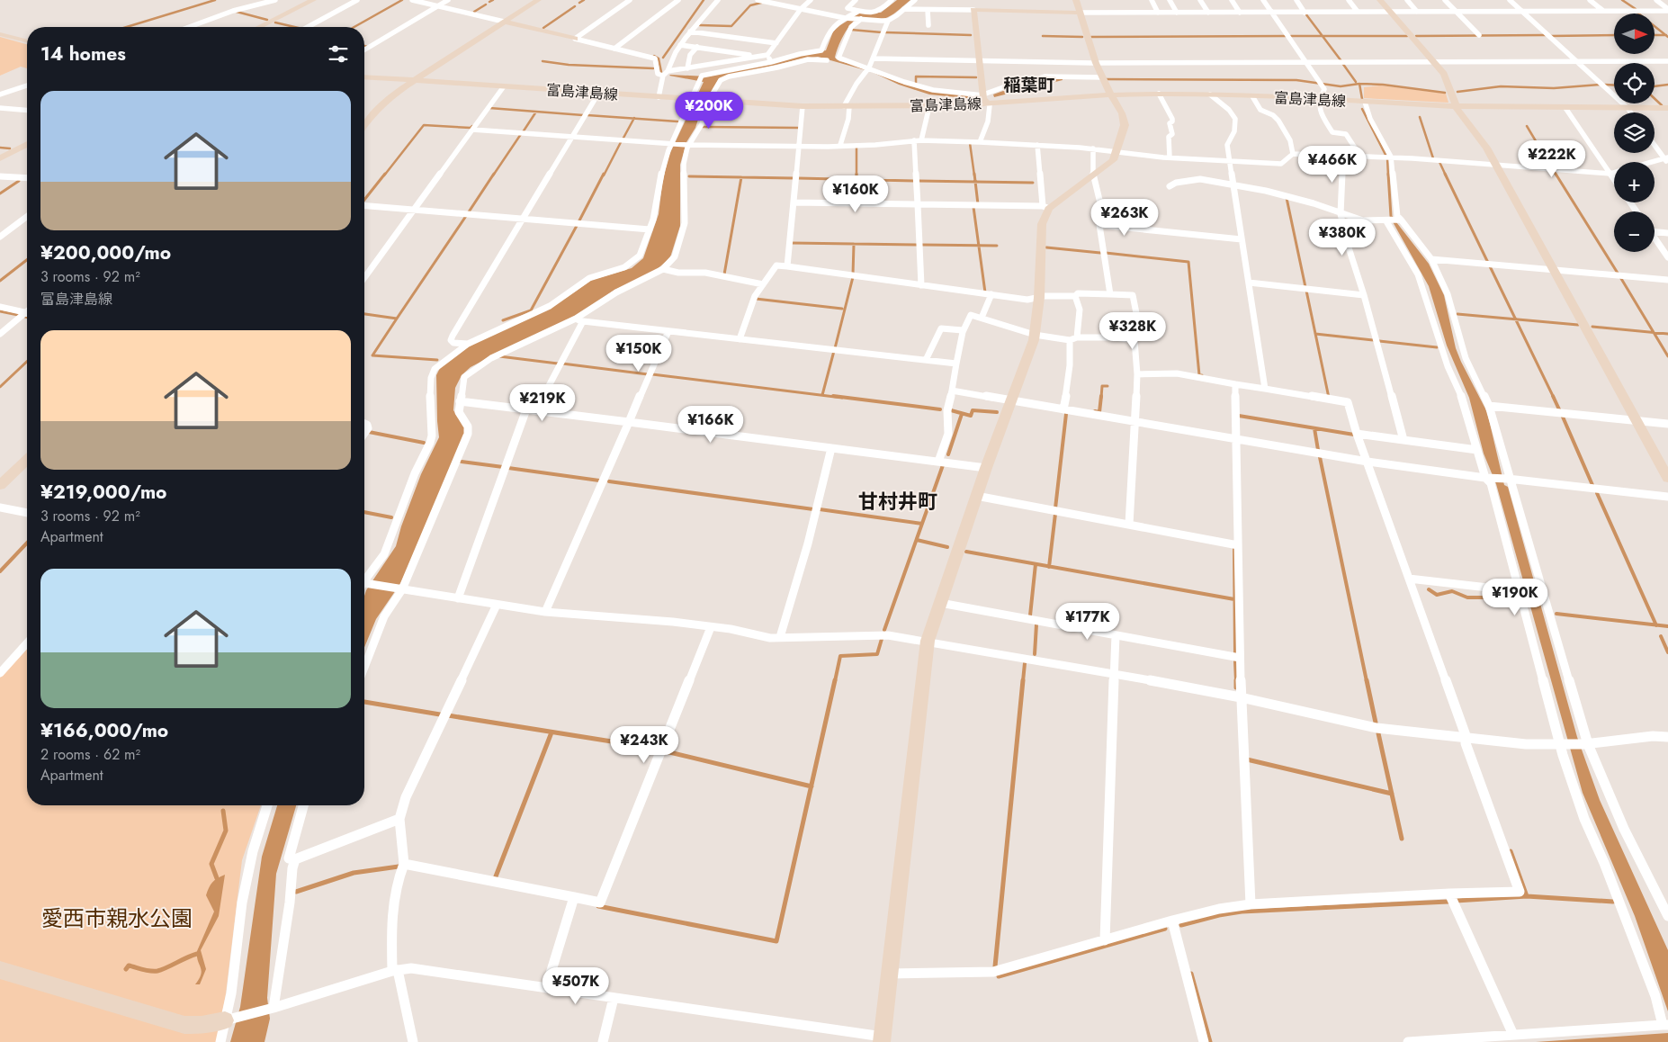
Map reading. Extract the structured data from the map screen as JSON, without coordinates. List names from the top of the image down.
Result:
{
  "streets": {
    "street": ["富島津島線"]
  },
  "districts": ["稲葉町", "甘村井町"],
  "parks": ["愛西市親水公園"],
  "north": "right",
  "page": {
    "map_buttons": ["+", "−"],
    "heading": "14 homes",
    "list": [
      {
        "name": "¥200,000/mo",
        "note": "3 rooms · 92 m² · 富島津島線"
      },
      {
        "name": "¥219,000/mo",
        "note": "3 rooms · 92 m² · Apartment"
      },
      {
        "name": "¥166,000/mo",
        "note": "2 rooms · 62 m² · Apartment"
      }
    ],
    "price": [
      "¥200K",
      "¥222K",
      "¥466K",
      "¥160K",
      "¥263K",
      "¥380K",
      "¥328K",
      "¥150K",
      "¥219K",
      "¥166K",
      "¥190K",
      "¥177K",
      "¥243K",
      "¥507K"
    ]
  }
}
